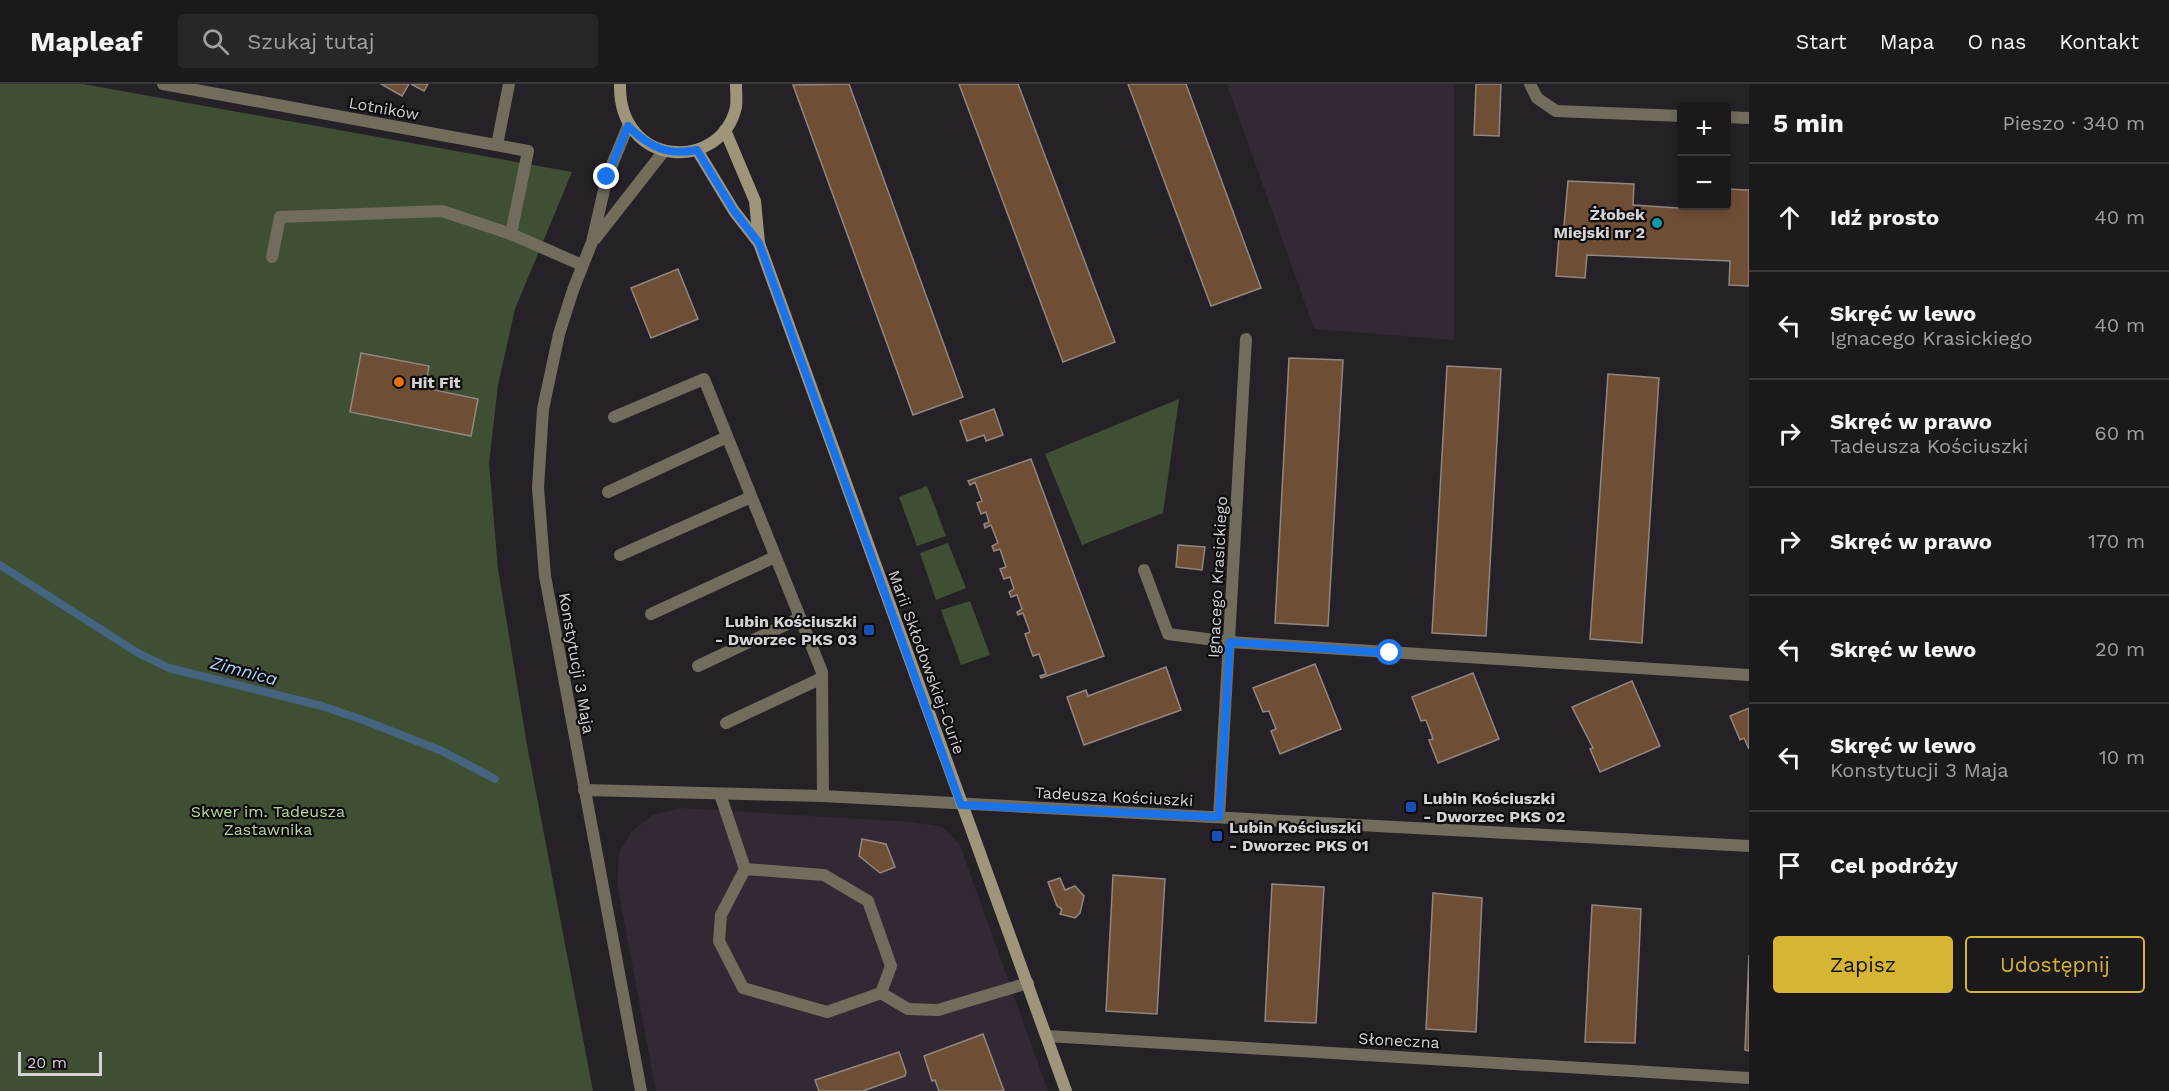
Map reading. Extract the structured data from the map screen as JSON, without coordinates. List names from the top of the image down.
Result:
{
  "streets": {
    "street": [
      "Lotników",
      "Ignacego Krasickiego",
      "Marii Skłodowskiej-Curie",
      "Konstytucji 3 Maja",
      "Tadeusza Kościuszki",
      "Słoneczna"
    ]
  },
  "crossings": [
    ["Ignacego Krasickiego", "Tadeusza Kościuszki"],
    ["Marii Skłodowskiej-Curie", "Tadeusza Kościuszki"],
    ["Marii Skłodowskiej-Curie", "Słoneczna"],
    ["Konstytucji 3 Maja", "Tadeusza Kościuszki"]
  ],
  "water": ["Zimnica"],
  "parks": ["Skwer im. Tadeusza Zastawnika"],
  "places": {
    "other": ["Żłobek Miejski nr 2", "Hit Fit"],
    "transit": ["Lubin Kościuszki - Dworzec PKS 03", "Lubin Kościuszki - Dworzec PKS 02", "Lubin Kościuszki - Dworzec PKS 01"]
  },
  "scale_bar": "20 m",
  "page": {
    "header": "Mapleaf",
    "search": "Szukaj tutaj",
    "nav": [
      "Start",
      "Mapa",
      "O nas",
      "Kontakt"
    ],
    "heading": ["5 min", "Pieszo · 340 m"],
    "map_buttons": ["+", "−"],
    "list": [
      ["Idź prosto", "40 m"],
      ["Skręć w lewo", "Ignacego Krasickiego", "40 m"],
      ["Skręć w prawo", "Tadeusza Kościuszki", "60 m"],
      ["Skręć w prawo", "170 m"],
      ["Skręć w lewo", "20 m"],
      ["Skręć w lewo", "Konstytucji 3 Maja", "10 m"],
      "Cel podróży"
    ],
    "buttons": ["Zapisz", "Udostępnij"],
    "scale": "20 m"
  }
}
